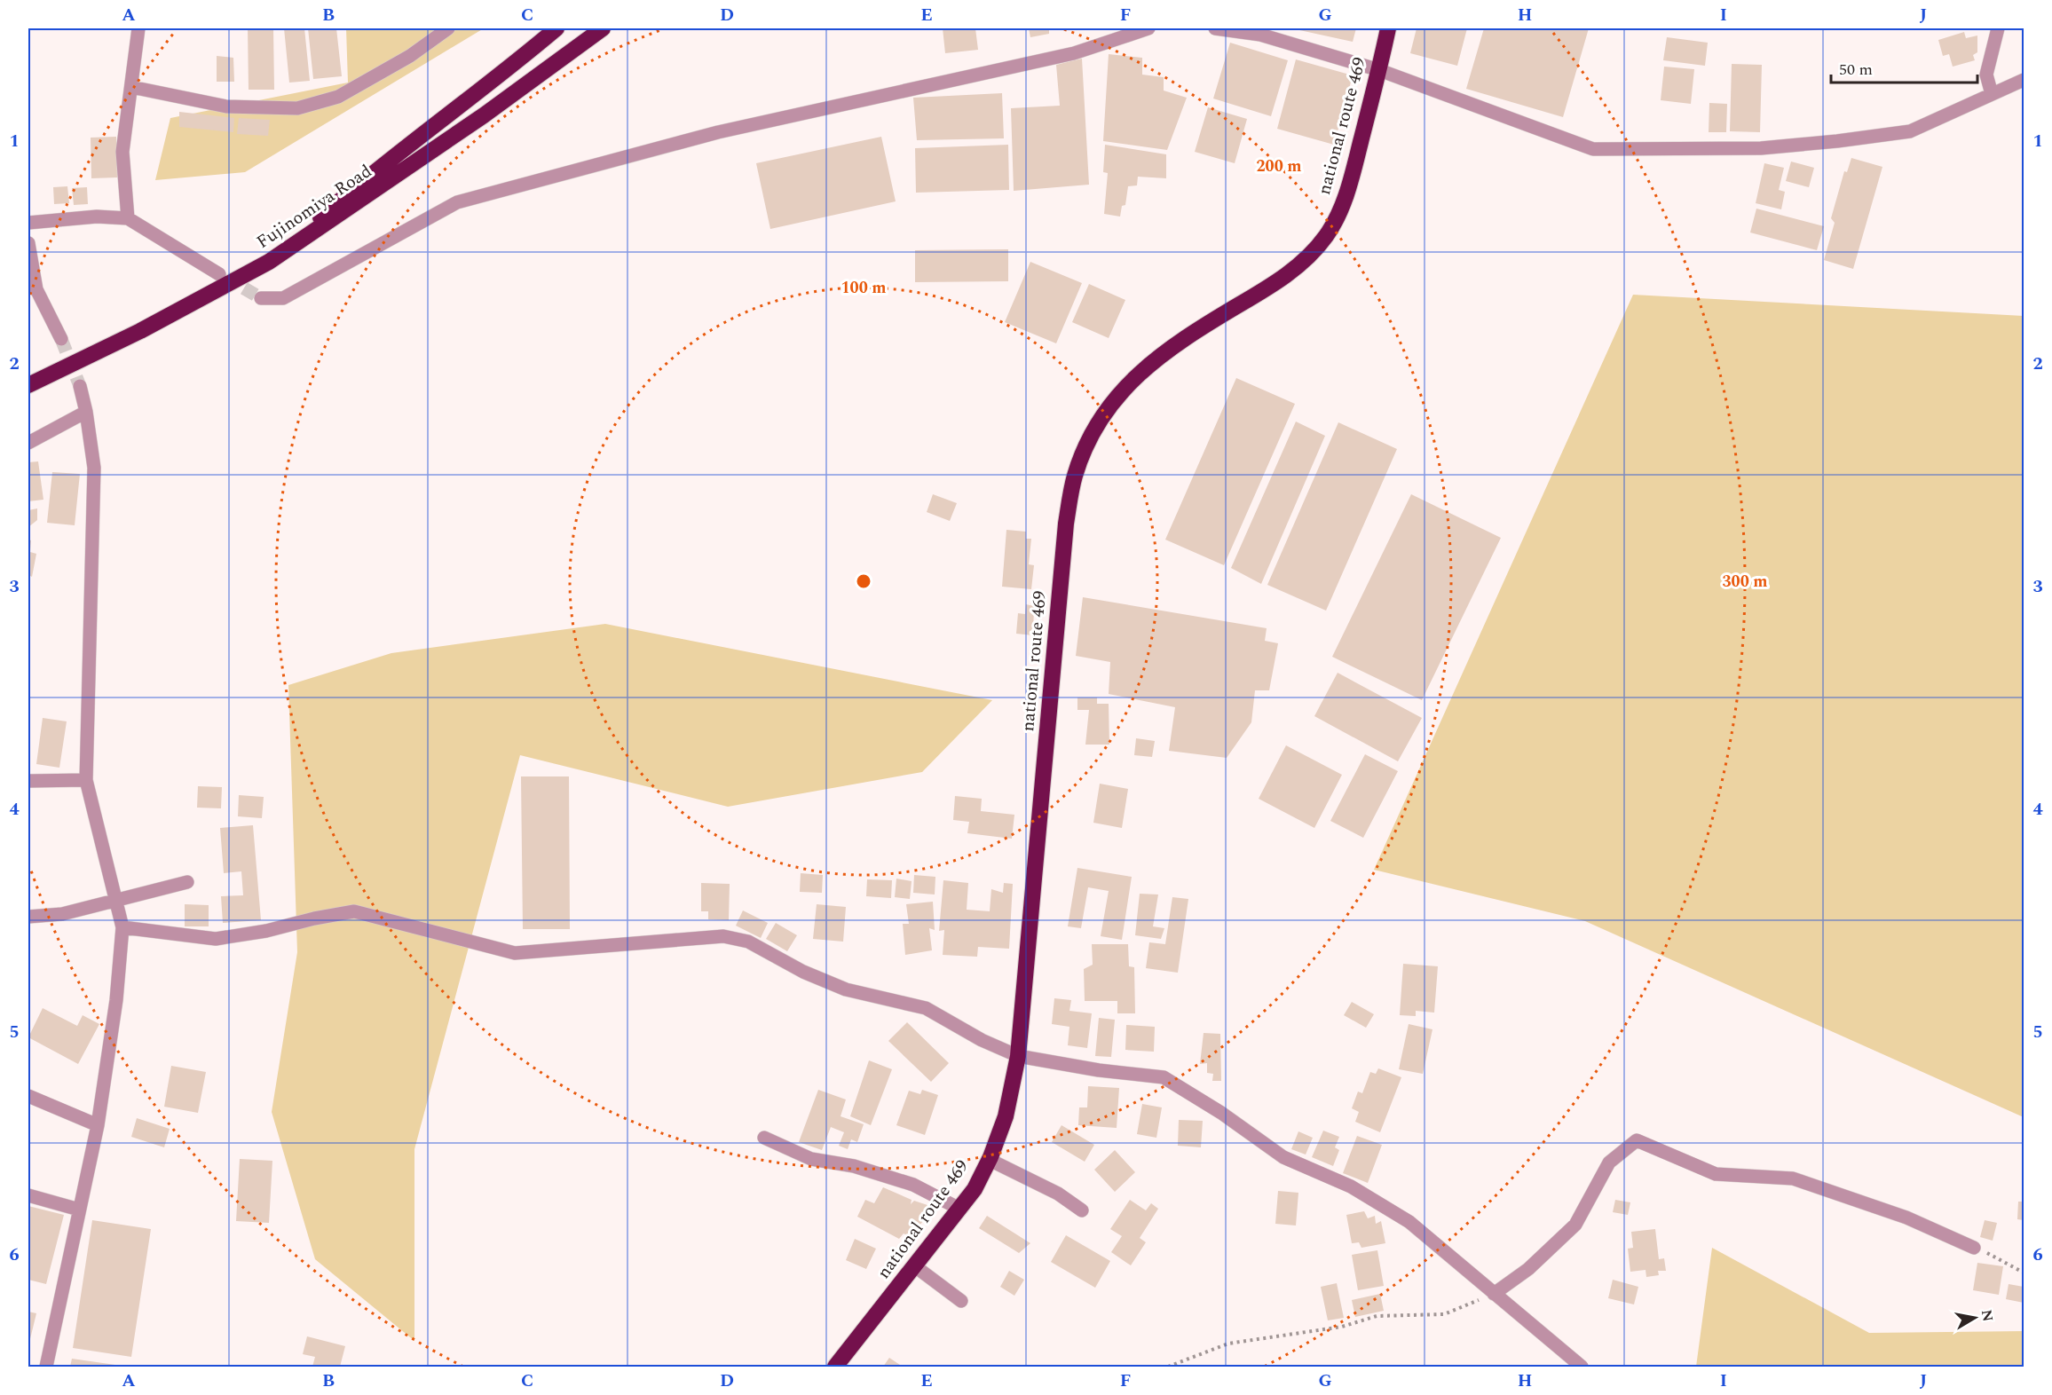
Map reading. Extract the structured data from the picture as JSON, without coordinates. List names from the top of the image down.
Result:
{
  "streets": {
    "highway": ["national route 469", "Fujinomiya Road"]
  },
  "scale_bar": "50 m",
  "north": "right",
  "grid": {
    "columns": [
      "A",
      "B",
      "C",
      "D",
      "E",
      "F",
      "G",
      "H",
      "I",
      "J"
    ],
    "rows": [
      "1",
      "2",
      "3",
      "4",
      "5",
      "6"
    ]
  },
  "rings": ["200 m", "100 m", "300 m"]
}
